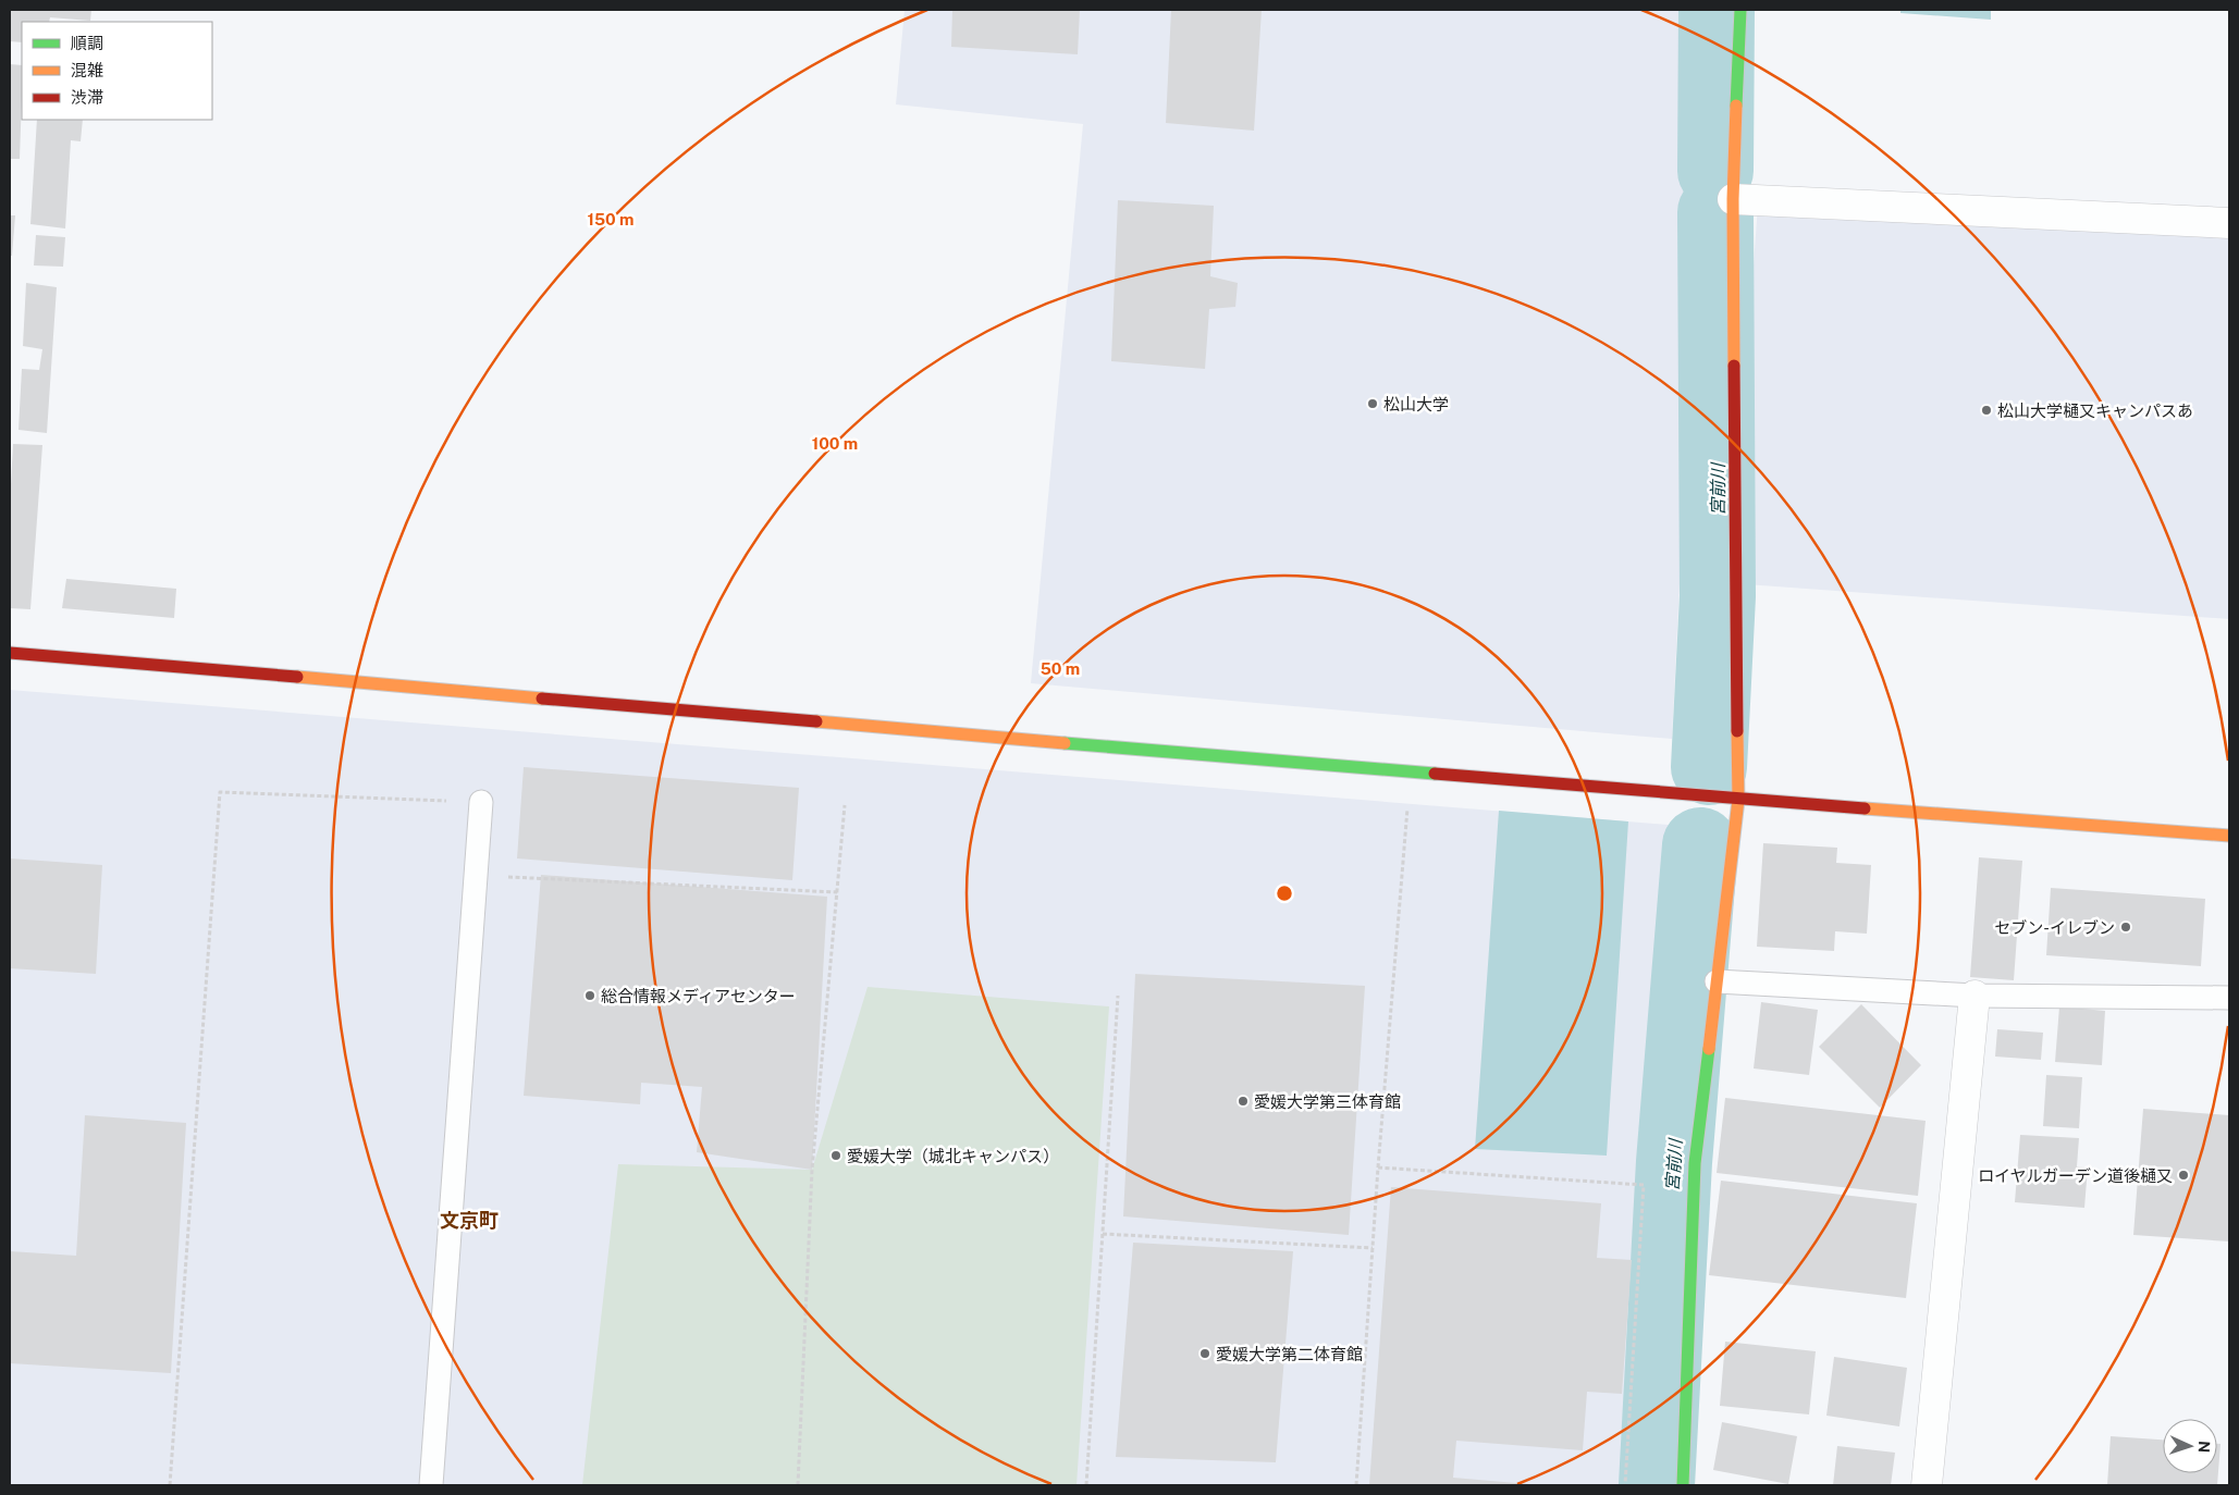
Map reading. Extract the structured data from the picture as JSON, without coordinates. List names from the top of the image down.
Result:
{
  "districts": ["文京町"],
  "water": ["宮前川"],
  "places": [
    "松山大学",
    "松山大学樋又キャンパスあ",
    "セブン-イレブン",
    "総合情報メディアセンター",
    "愛媛大学第三体育館",
    "愛媛大学（城北キャンパス）",
    "ロイヤルガーデン道後樋又",
    "愛媛大学第二体育館"
  ],
  "legend": ["順調", "混雑", "渋滞"],
  "north": "right",
  "rings": ["150 m", "100 m", "50 m"]
}
